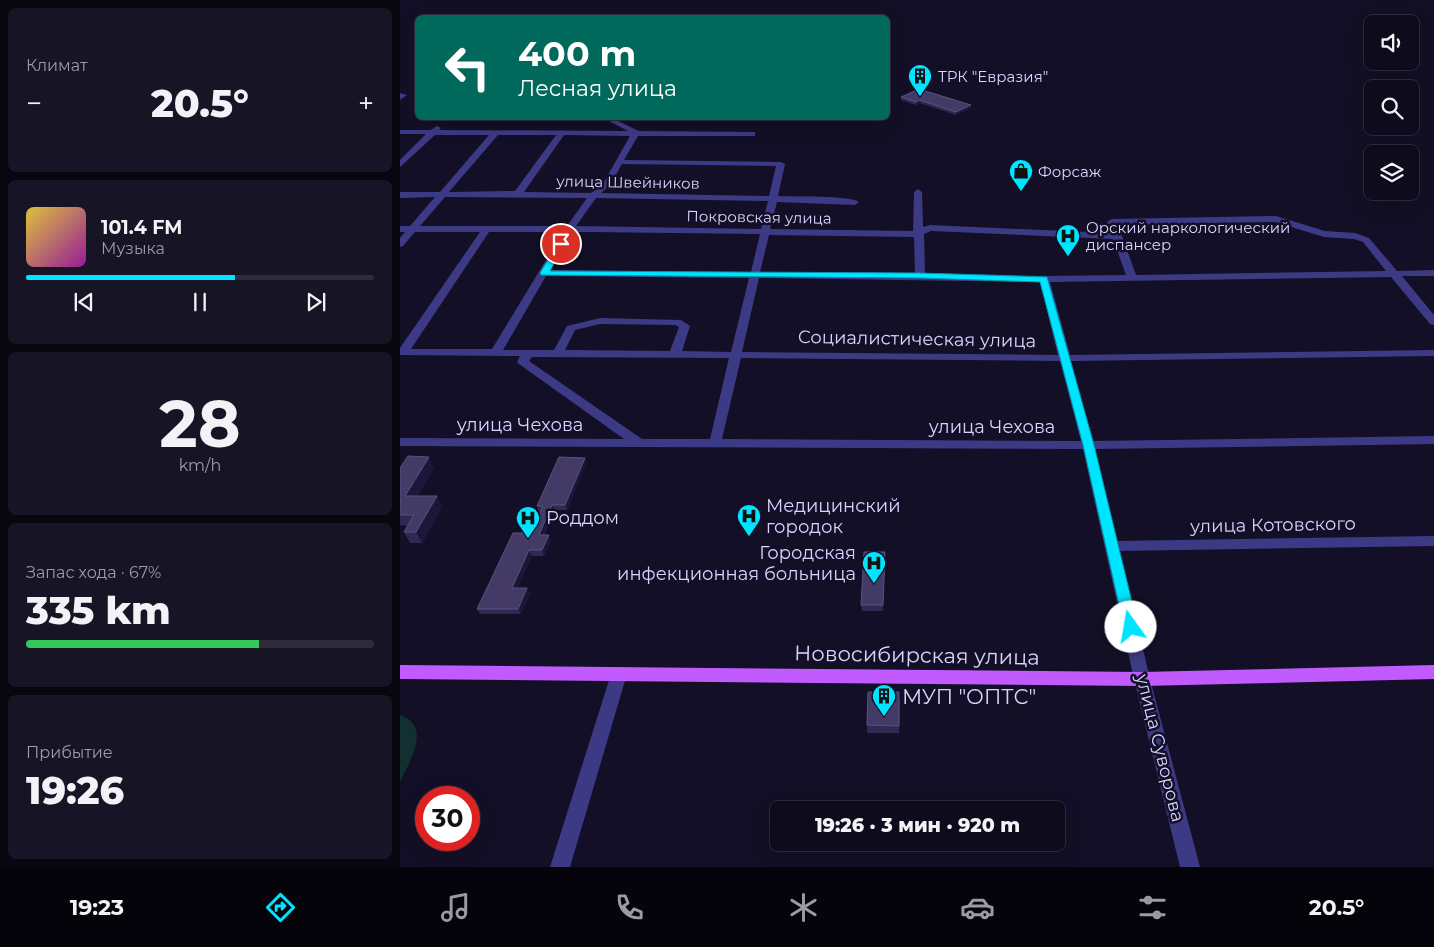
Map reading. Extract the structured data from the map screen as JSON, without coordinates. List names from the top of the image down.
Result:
{
  "streets": {
    "main road": ["Новосибирская улица"],
    "street": [
      "улица Швейников",
      "Покровская улица",
      "Социалистическая улица",
      "улица Чехова",
      "улица Котовского",
      "улица Суворова"
    ]
  },
  "crossings": [
    ["Социалистическая улица", "улица Чехова"],
    ["Социалистическая улица", "улица Суворова"],
    ["улица Чехова", "улица Суворова"],
    ["улица Котовского", "улица Суворова"],
    ["Новосибирская улица", "улица Суворова"]
  ],
  "places": {
    "building": ["ТРК \"Евразия\"", "МУП \"ОПТС\""],
    "shop": ["Форсаж"],
    "hospital": [
      "Орский наркологический диспансер",
      "Медицинский городок",
      "Роддом",
      "Городская инфекционная больница"
    ]
  },
  "page": {
    "tile": [
      "Климат",
      ["28", "km/h"],
      ["Запас хода · 67%", "335 km"],
      ["Прибытие", "19:26"]
    ],
    "turn": ["400 m", "Лесная улица"],
    "heat": ["−", "20.5°", "+"],
    "song": ["101.4 FM", "Музыка"],
    "limit": "30",
    "trip": "19:26 · 3 мин · 920 m",
    "tabs": ["19:23", "20.5°"]
  }
}
